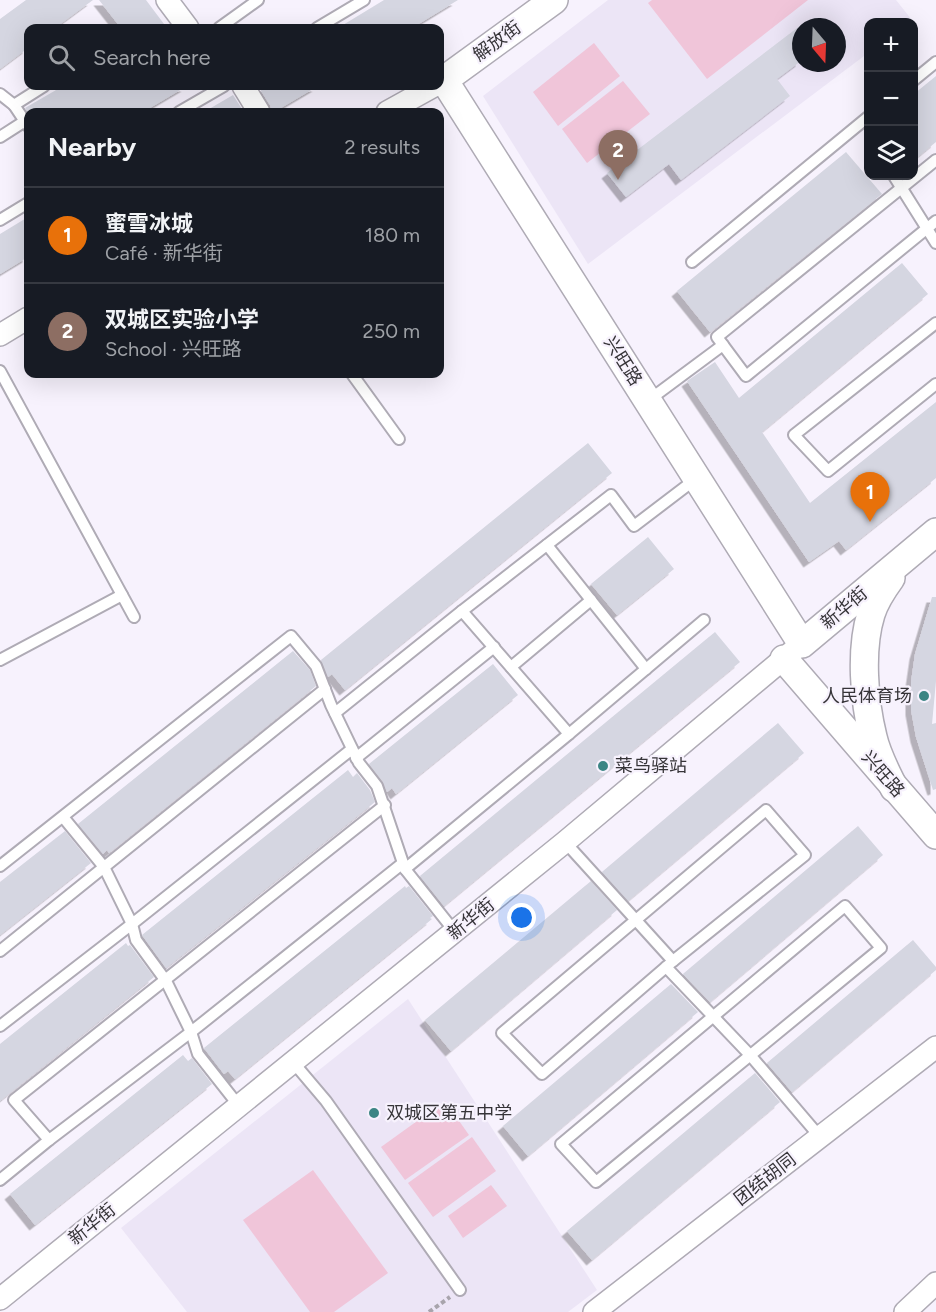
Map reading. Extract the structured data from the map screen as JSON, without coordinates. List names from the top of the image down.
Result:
{
  "streets": {
    "street": [
      "解放街",
      "兴旺路",
      "新华街",
      "团结胡同"
    ]
  },
  "crossings": [
    ["兴旺路", "新华街"]
  ],
  "places": ["人民体育场", "菜鸟驿站", "双城区第五中学"],
  "north": "bottom",
  "page": {
    "map_buttons": ["+", "−"],
    "search": "Search here",
    "heading": ["Nearby", "2 results"],
    "pins": ["2", "1"],
    "list": [
      {
        "mark": "1",
        "name": "蜜雪冰城",
        "note": "Café · 新华街",
        "value": "180 m"
      },
      {
        "mark": "2",
        "name": "双城区实验小学",
        "note": "School · 兴旺路",
        "value": "250 m"
      }
    ]
  }
}
